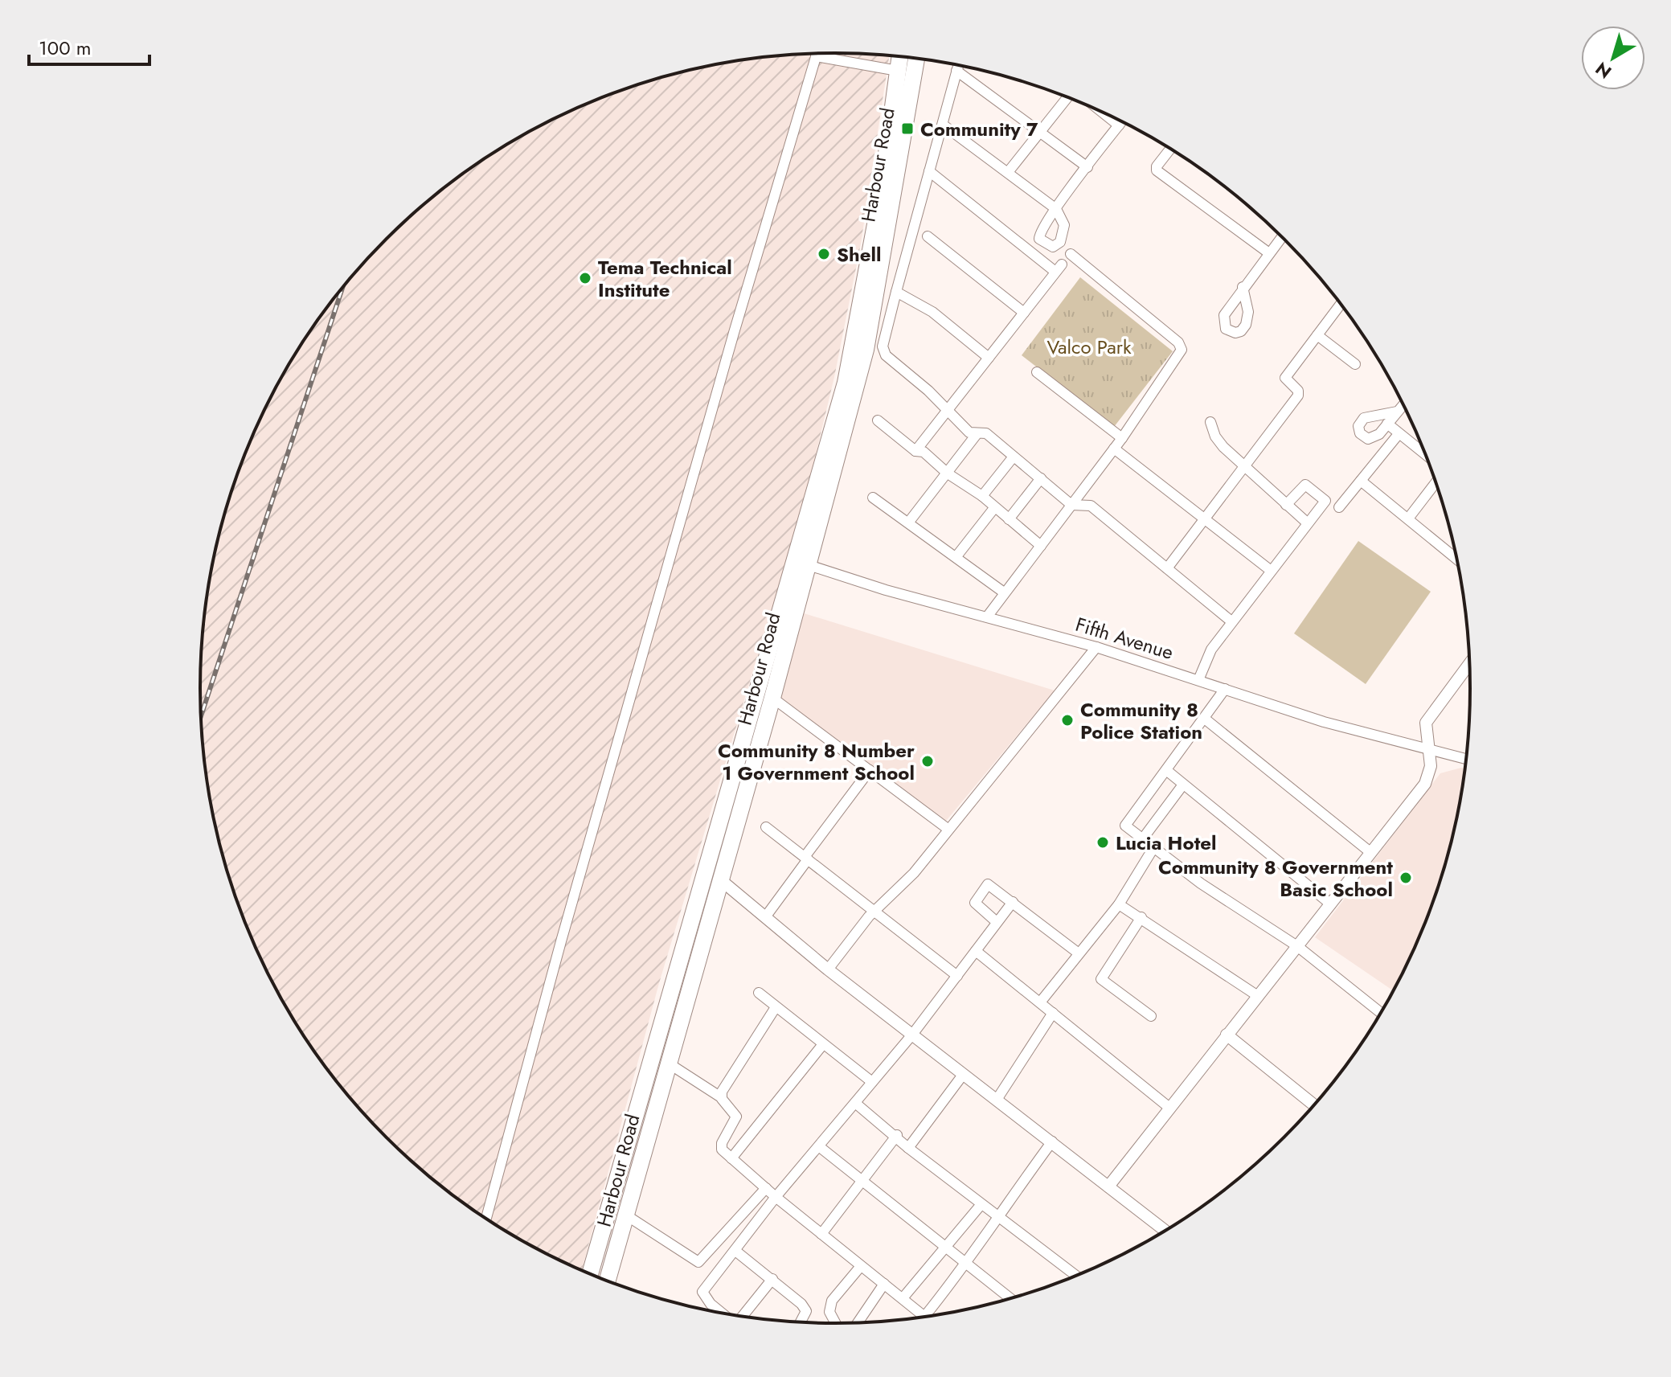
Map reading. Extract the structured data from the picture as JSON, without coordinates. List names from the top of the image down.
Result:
{
  "streets": {
    "highway": ["Harbour Road"],
    "street": ["Fifth Avenue"]
  },
  "crossings": [
    ["Harbour Road", "Fifth Avenue"]
  ],
  "parks": ["Valco Park"],
  "places": {
    "transit": ["Community 7"],
    "other": [
      "Shell",
      "Tema Technical Institute",
      "Community 8 Police Station",
      "Community 8 Number 1 Government School",
      "Lucia Hotel",
      "Community 8 Government Basic School"
    ]
  },
  "scale_bar": "100 m",
  "north": "bottom left"
}
